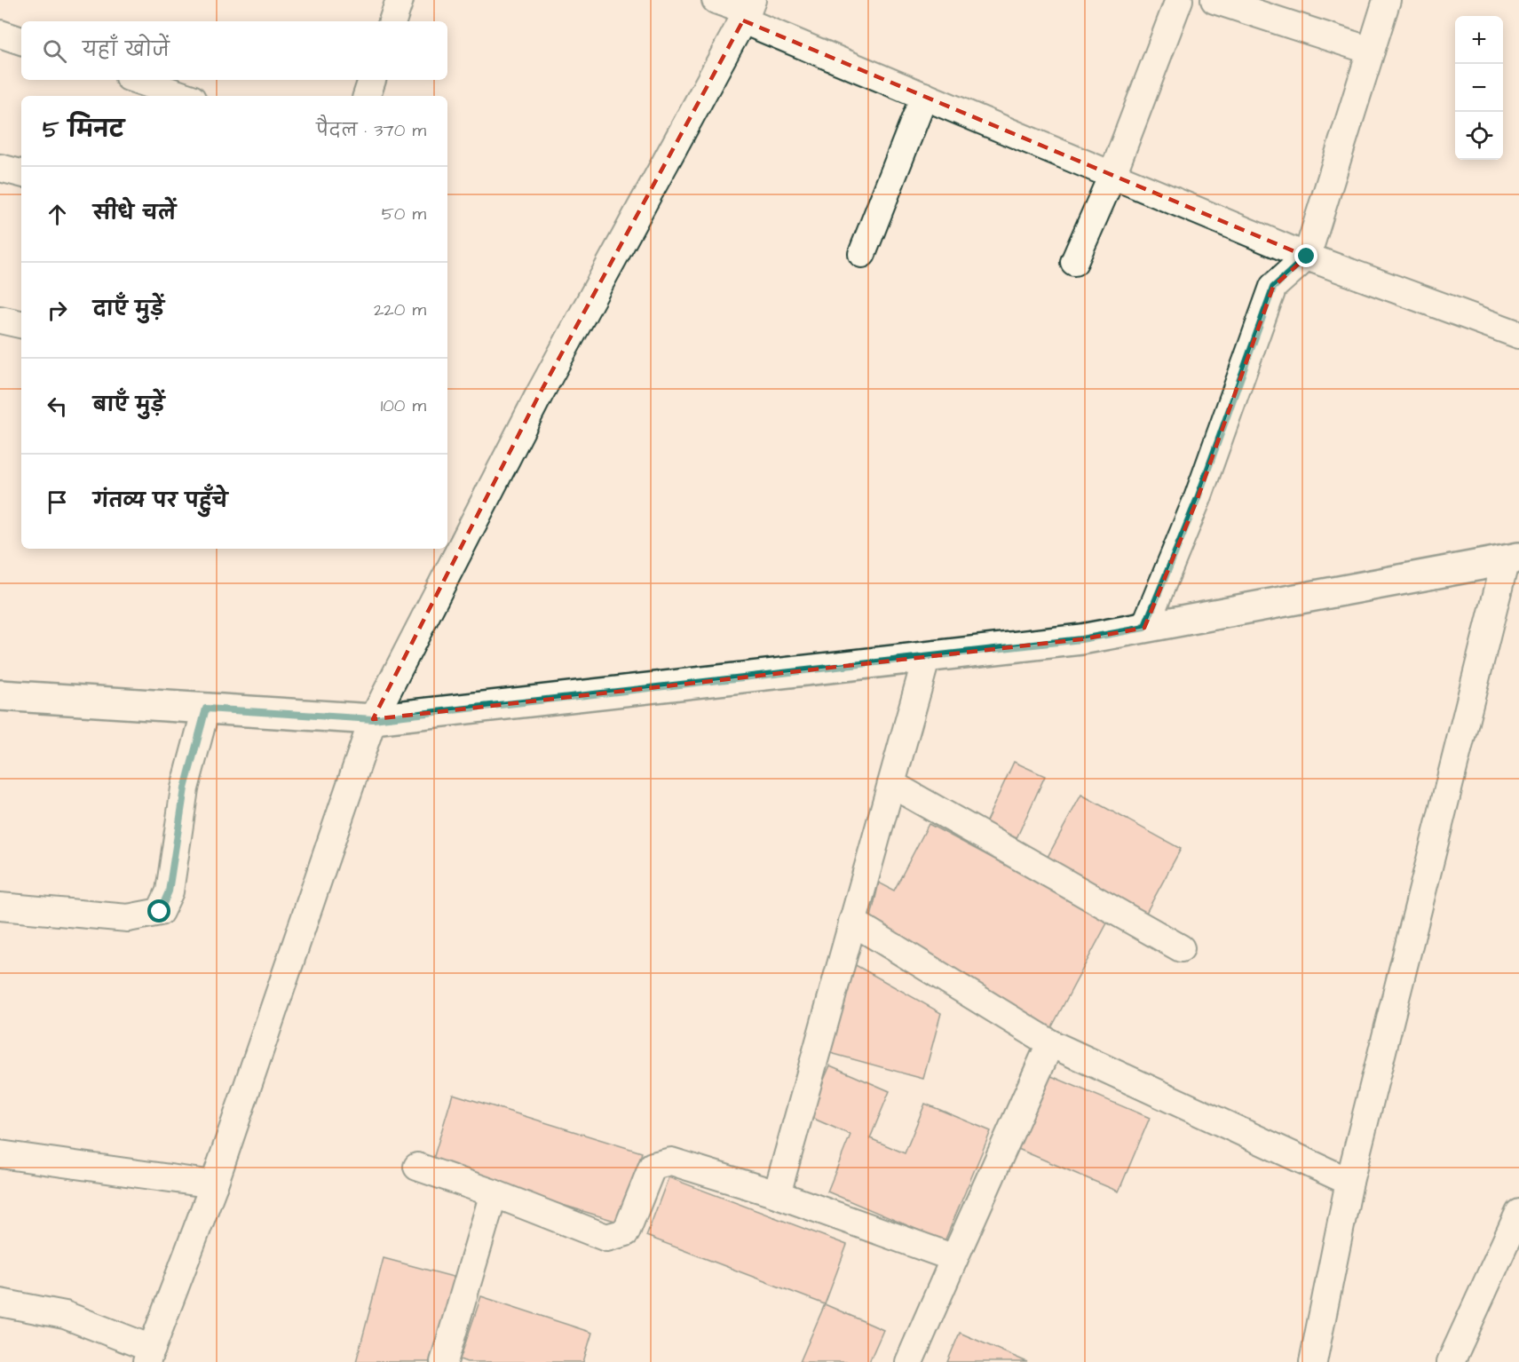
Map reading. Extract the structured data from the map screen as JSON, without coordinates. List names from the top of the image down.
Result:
{
  "page": {
    "map_buttons": ["+", "−"],
    "search": "यहाँ खोजें",
    "heading": ["5 मिनट", "पैदल · 370 m"],
    "list": [
      ["सीधे चलें", "50 m"],
      ["दाएँ मुड़ें", "220 m"],
      ["बाएँ मुड़ें", "100 m"],
      "गंतव्य पर पहुँचे"
    ]
  }
}
